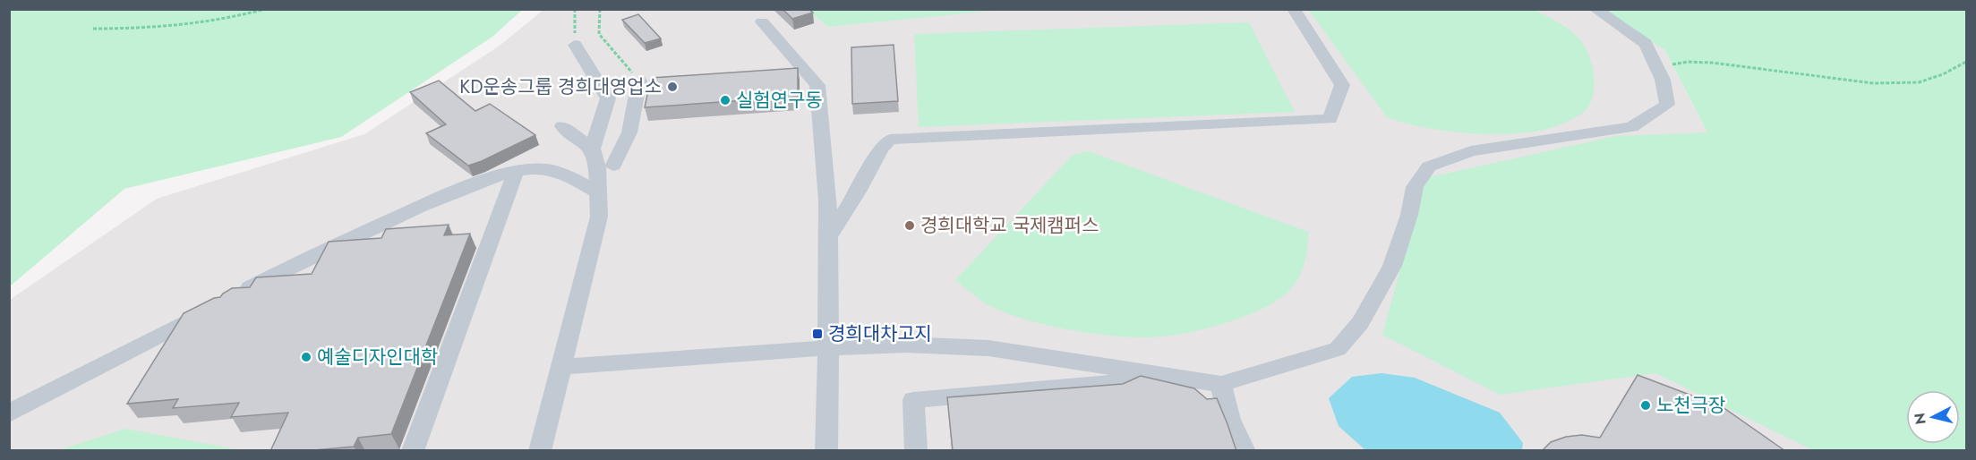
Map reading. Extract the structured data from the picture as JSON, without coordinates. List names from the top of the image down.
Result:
{
  "places": {
    "other": [
      "KD운송그룹 경희대영업소",
      "실험연구동",
      "경희대학교 국제캠퍼스",
      "예술디자인대학",
      "노천극장"
    ],
    "transit": ["경희대차고지"]
  },
  "north": "left"
}
